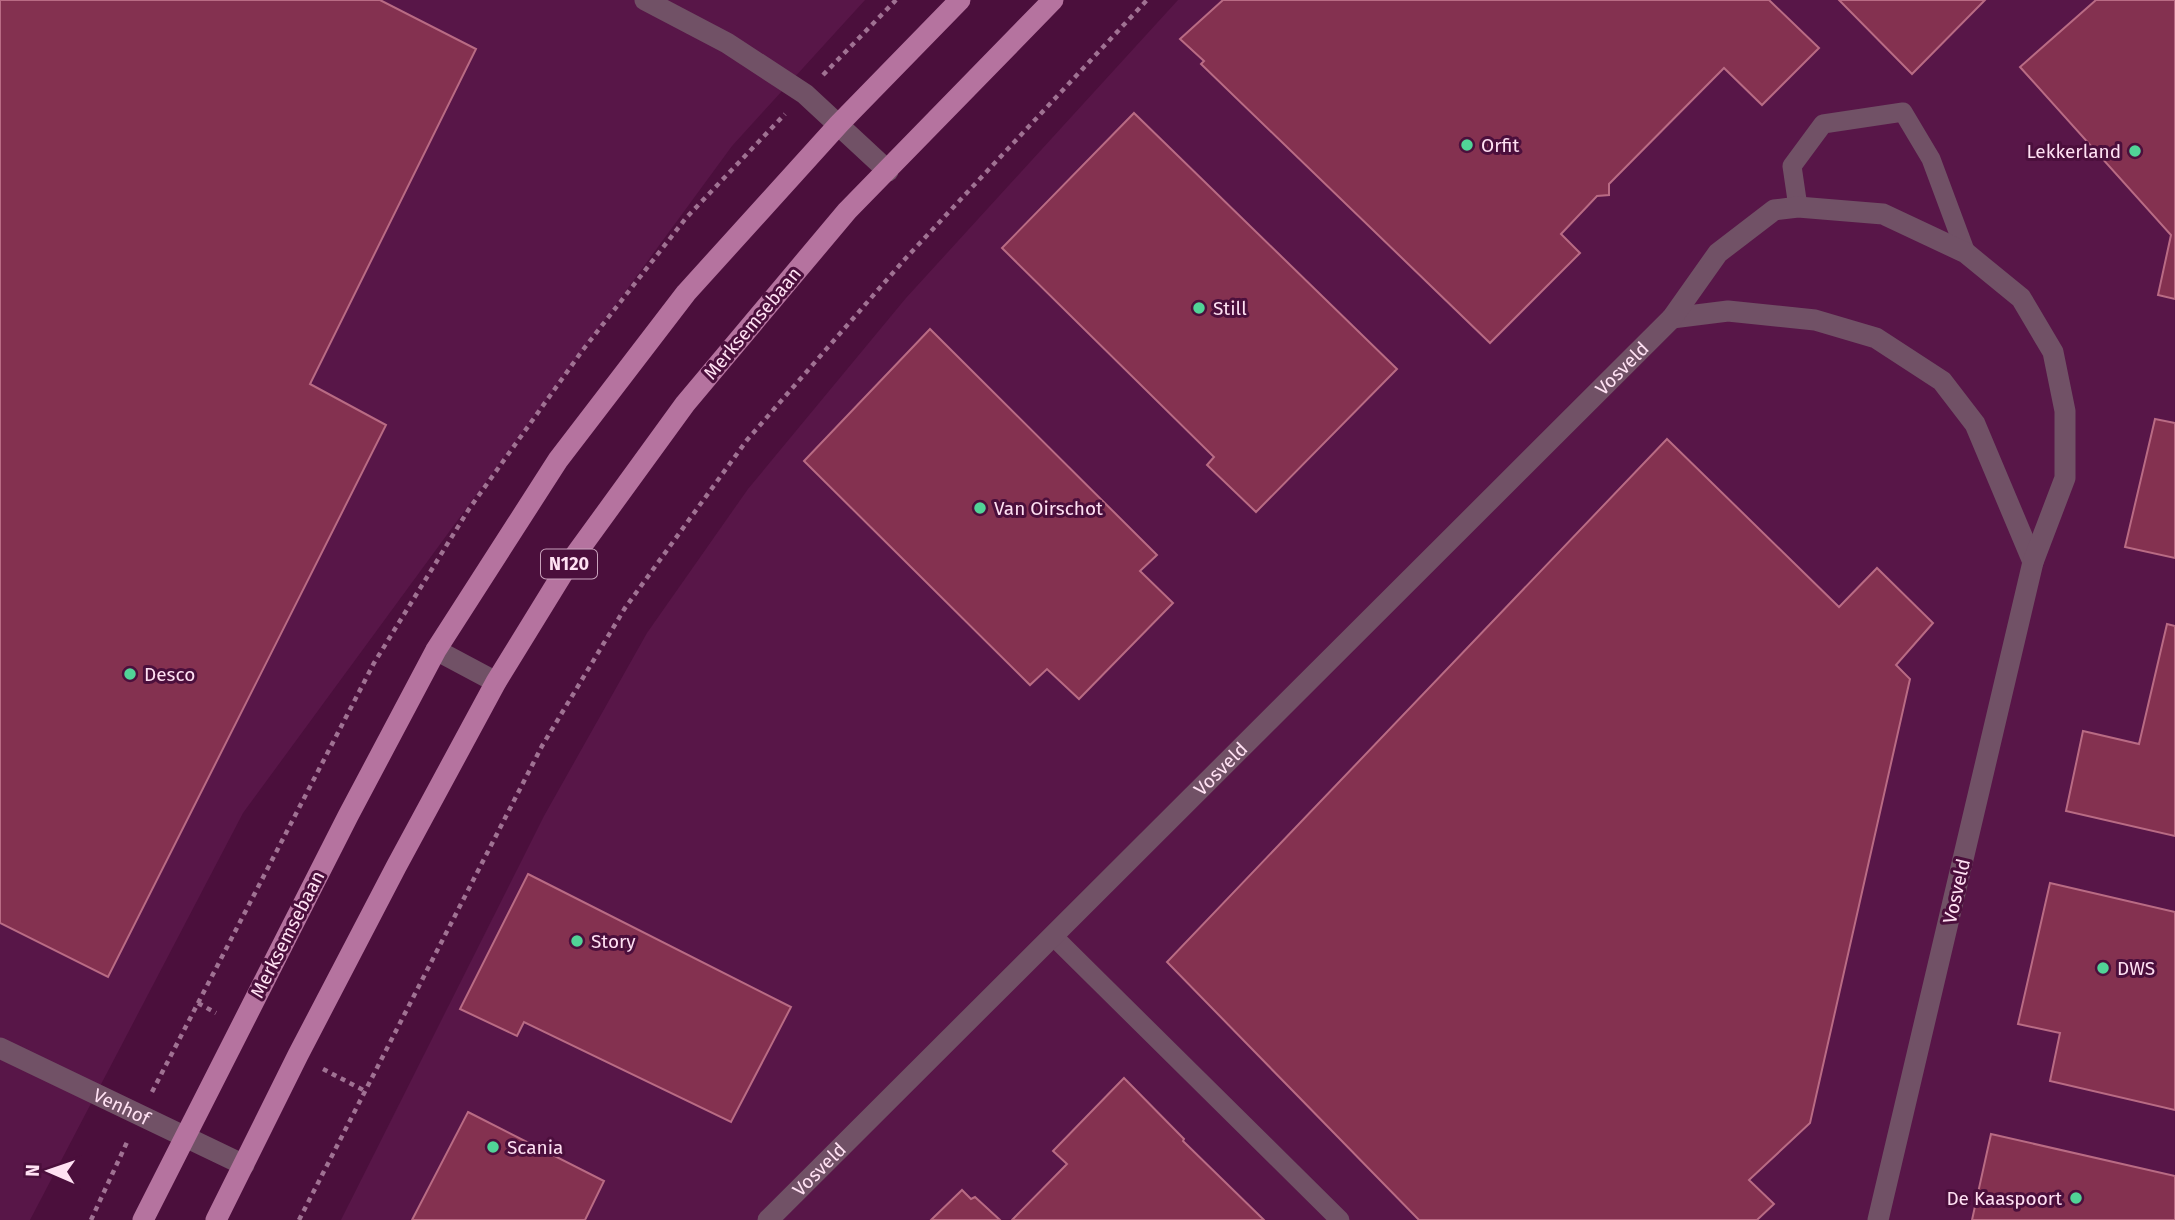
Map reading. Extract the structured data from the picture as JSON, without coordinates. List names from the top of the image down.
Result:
{
  "streets": {
    "main road": ["Merksemsebaan", "N120"],
    "street": ["Vosveld", "Venhof"]
  },
  "crossings": [
    ["Merksemsebaan", "Venhof"]
  ],
  "places": [
    "Orfit",
    "Lekkerland",
    "Still",
    "Van Oirschot",
    "Desco",
    "Story",
    "DWS",
    "Scania",
    "De Kaaspoort"
  ],
  "north": "left"
}
